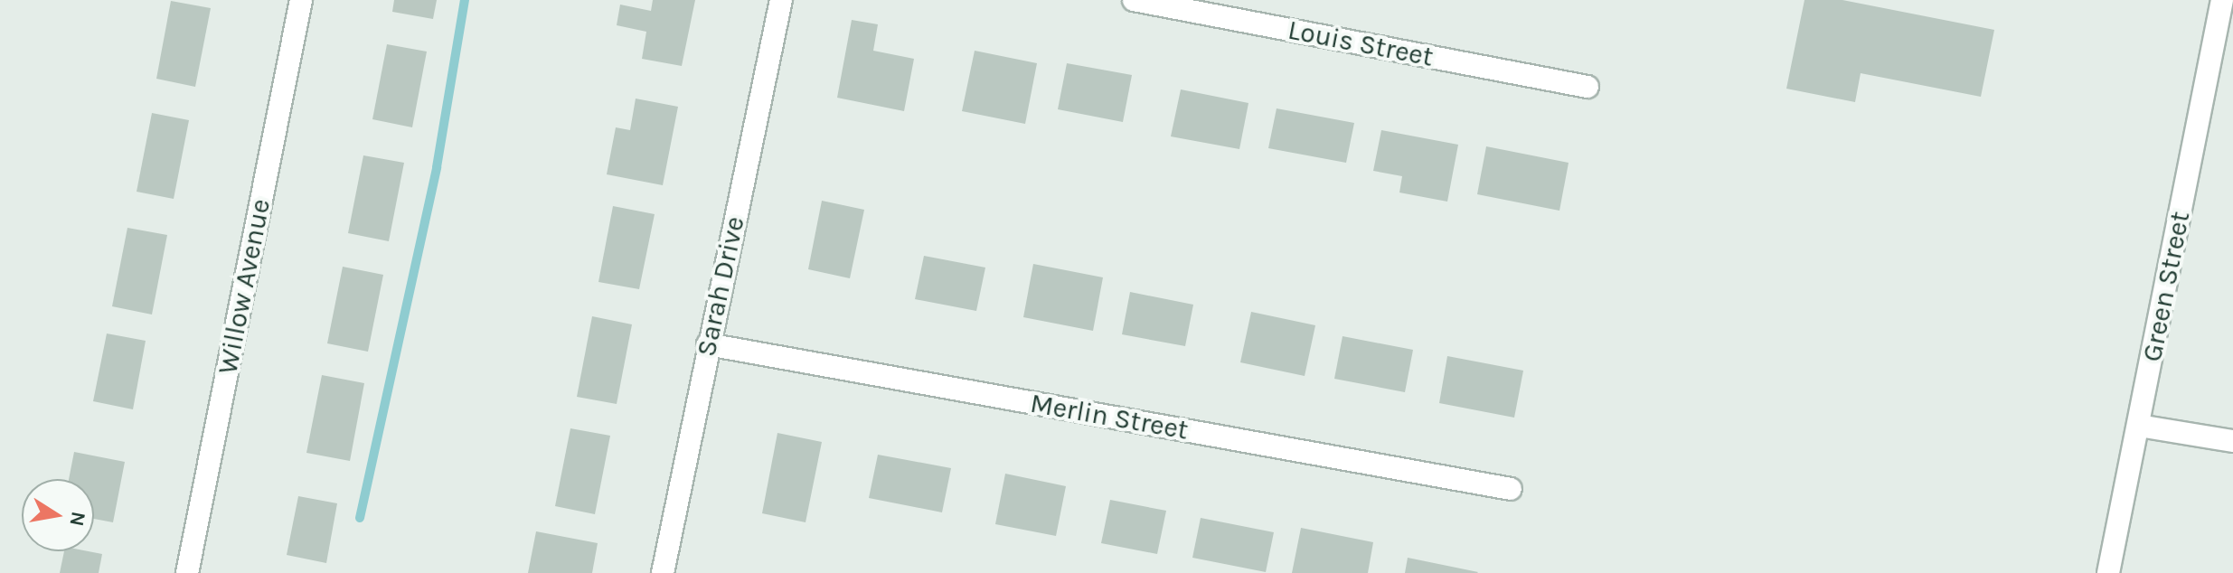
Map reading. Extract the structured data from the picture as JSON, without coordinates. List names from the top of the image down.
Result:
{
  "streets": {
    "street": [
      "Louis Street",
      "Willow Avenue",
      "Sarah Drive",
      "Green Street",
      "Merlin Street"
    ]
  },
  "crossings": [
    ["Sarah Drive", "Merlin Street"]
  ],
  "north": "right"
}
